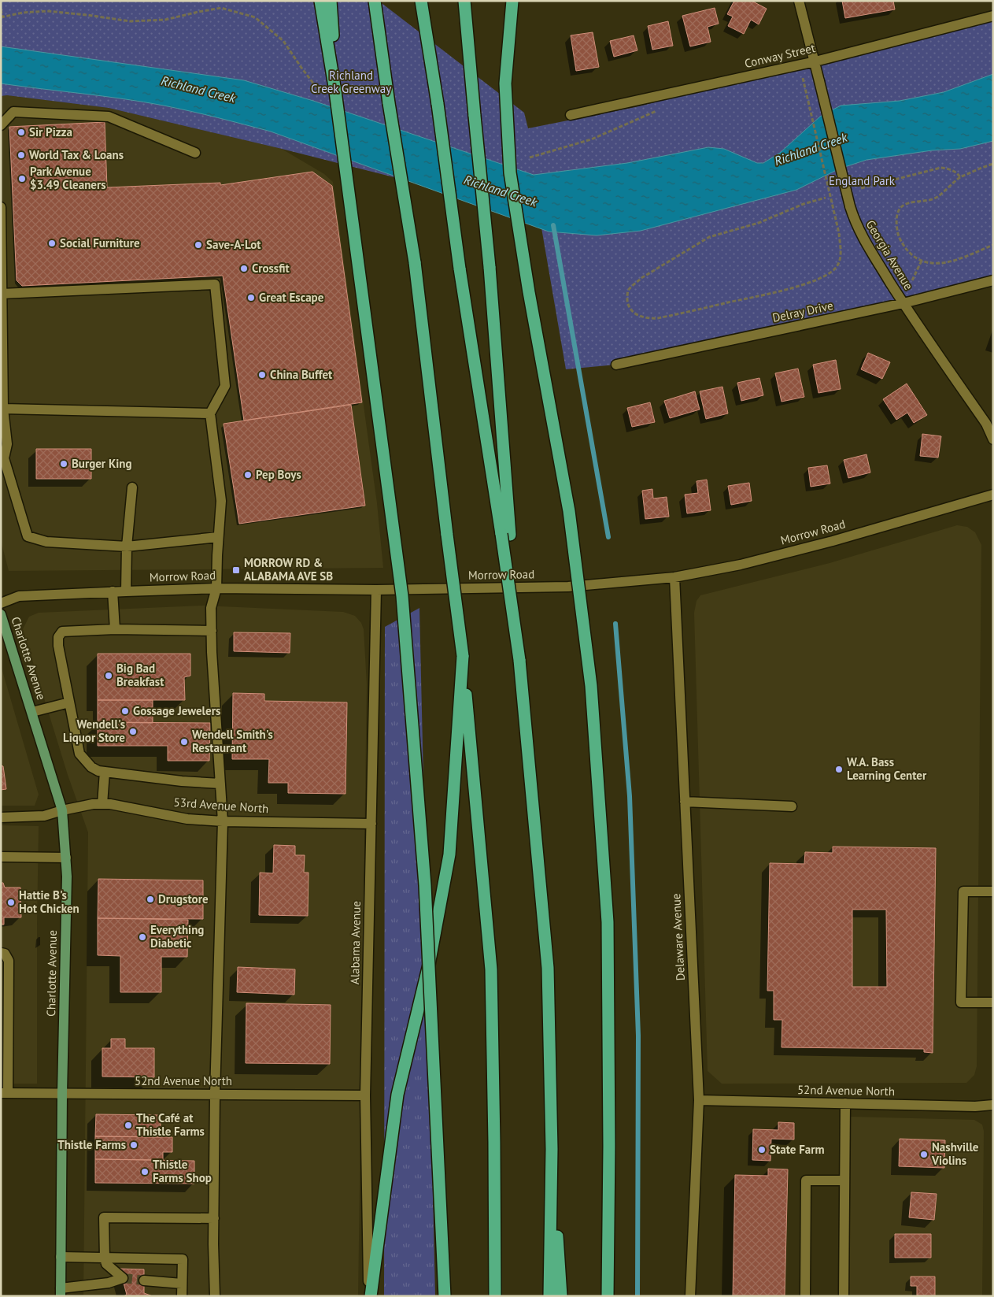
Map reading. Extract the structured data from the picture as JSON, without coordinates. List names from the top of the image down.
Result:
{
  "streets": {
    "main road": ["Charlotte Avenue"],
    "street": [
      "Conway Street",
      "Georgia Avenue",
      "Delray Drive",
      "Morrow Road",
      "53rd Avenue North",
      "Delaware Avenue",
      "Alabama Avenue",
      "52nd Avenue North"
    ]
  },
  "crossings": [
    ["Conway Street", "Georgia Avenue"],
    ["Georgia Avenue", "Delray Drive"],
    ["Morrow Road", "Delaware Avenue"],
    ["Morrow Road", "Alabama Avenue"],
    ["Charlotte Avenue", "53rd Avenue North"],
    ["Charlotte Avenue", "52nd Avenue North"],
    ["53rd Avenue North", "Alabama Avenue"],
    ["Delaware Avenue", "52nd Avenue North"],
    ["Alabama Avenue", "52nd Avenue North"]
  ],
  "water": ["Richland Creek"],
  "parks": ["Richland Creek Greenway", "England Park"],
  "places": {
    "other": [
      "Sir Pizza",
      "World Tax & Loans",
      "Park Avenue $3.49 Cleaners",
      "Social Furniture",
      "Save-A-Lot",
      "Crossfit",
      "Great Escape",
      "China Buffet",
      "Burger King",
      "Pep Boys",
      "Big Bad Breakfast",
      "Gossage Jewelers",
      "Wendell's Liquor Store",
      "Wendell Smith's Restaurant",
      "W.A. Bass Learning Center",
      "Drugstore",
      "Hattie B's Hot Chicken",
      "Everything Diabetic",
      "The Café at Thistle Farms",
      "Thistle Farms",
      "State Farm",
      "Nashville Violins",
      "Thistle Farms Shop"
    ],
    "transit": ["MORROW RD & ALABAMA AVE SB"]
  }
}
